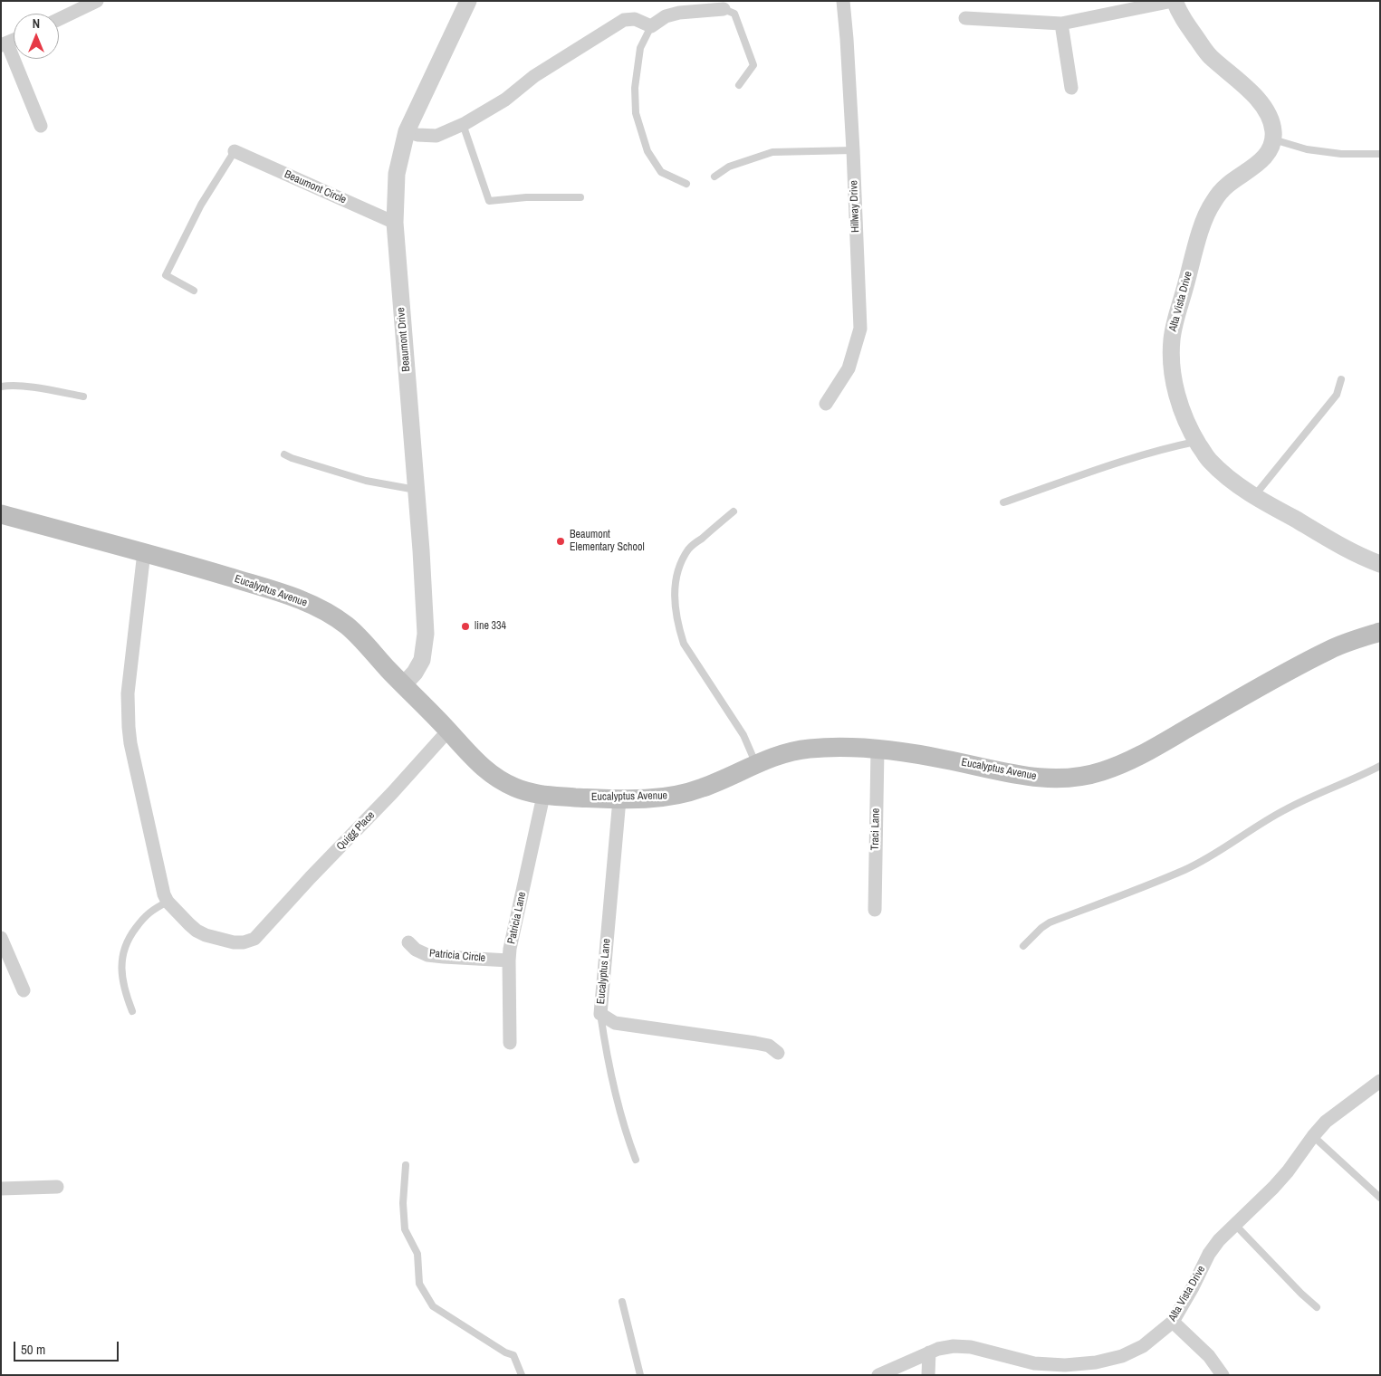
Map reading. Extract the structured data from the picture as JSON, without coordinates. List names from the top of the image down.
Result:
{
  "streets": {
    "main road": ["Eucalyptus Avenue"],
    "street": [
      "Beaumont Circle",
      "Hillway Drive",
      "Alta Vista Drive",
      "Beaumont Drive",
      "Traci Lane",
      "Quigg Place",
      "Patricia Lane",
      "Patricia Circle",
      "Eucalyptus Lane"
    ]
  },
  "crossings": [
    ["Beaumont Circle", "Beaumont Drive"],
    ["Beaumont Drive", "Eucalyptus Avenue"],
    ["Eucalyptus Avenue", "Traci Lane"],
    ["Eucalyptus Avenue", "Quigg Place"],
    ["Eucalyptus Avenue", "Patricia Lane"],
    ["Eucalyptus Avenue", "Eucalyptus Lane"],
    ["Patricia Lane", "Patricia Circle"]
  ],
  "places": ["Beaumont Elementary School", "line 334"],
  "scale_bar": "50 m",
  "north": "top"
}
